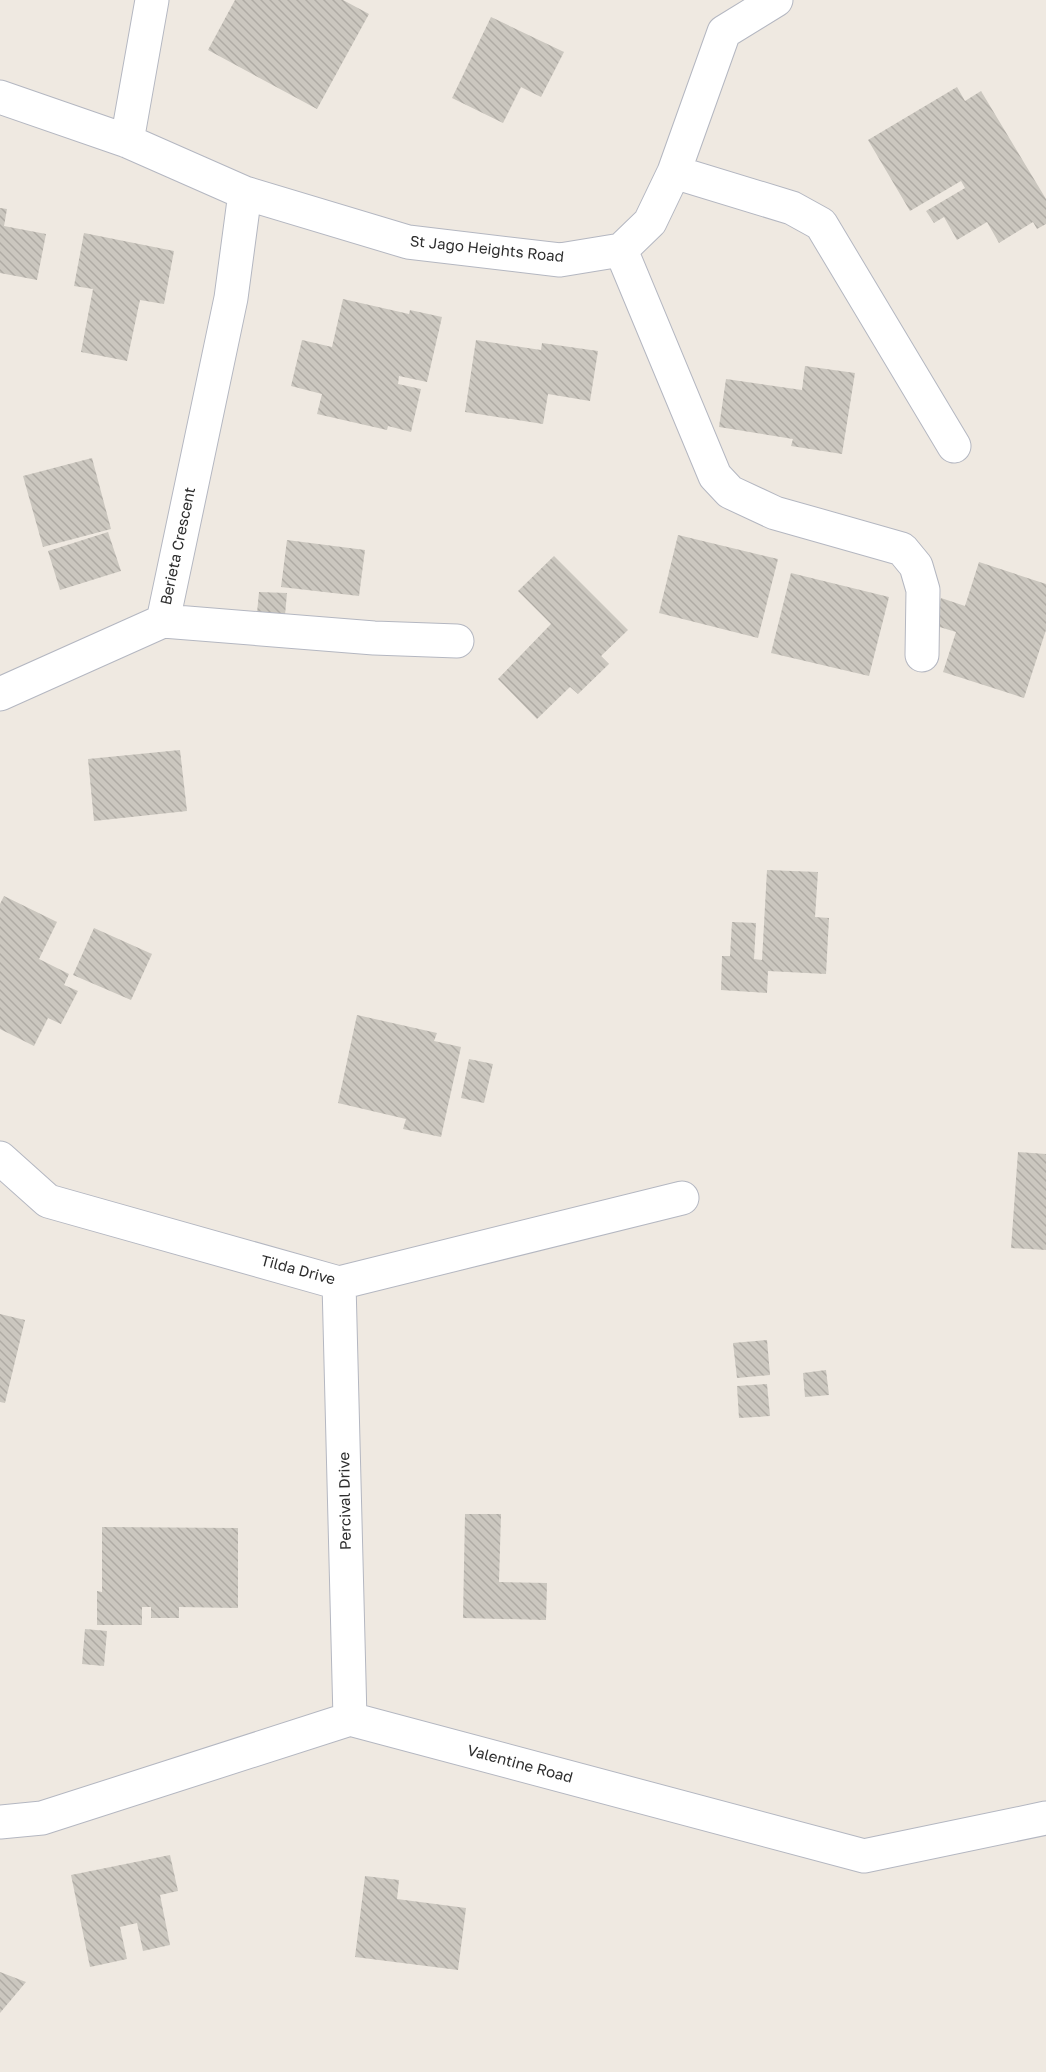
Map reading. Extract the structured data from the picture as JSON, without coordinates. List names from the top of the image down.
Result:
{
  "streets": {
    "street": [
      "St Jago Heights Road",
      "Berieta Crescent",
      "Tilda Drive",
      "Percival Drive",
      "Valentine Road"
    ]
  },
  "crossings": [
    ["St Jago Heights Road", "Berieta Crescent"],
    ["Tilda Drive", "Percival Drive"],
    ["Percival Drive", "Valentine Road"]
  ]
}
